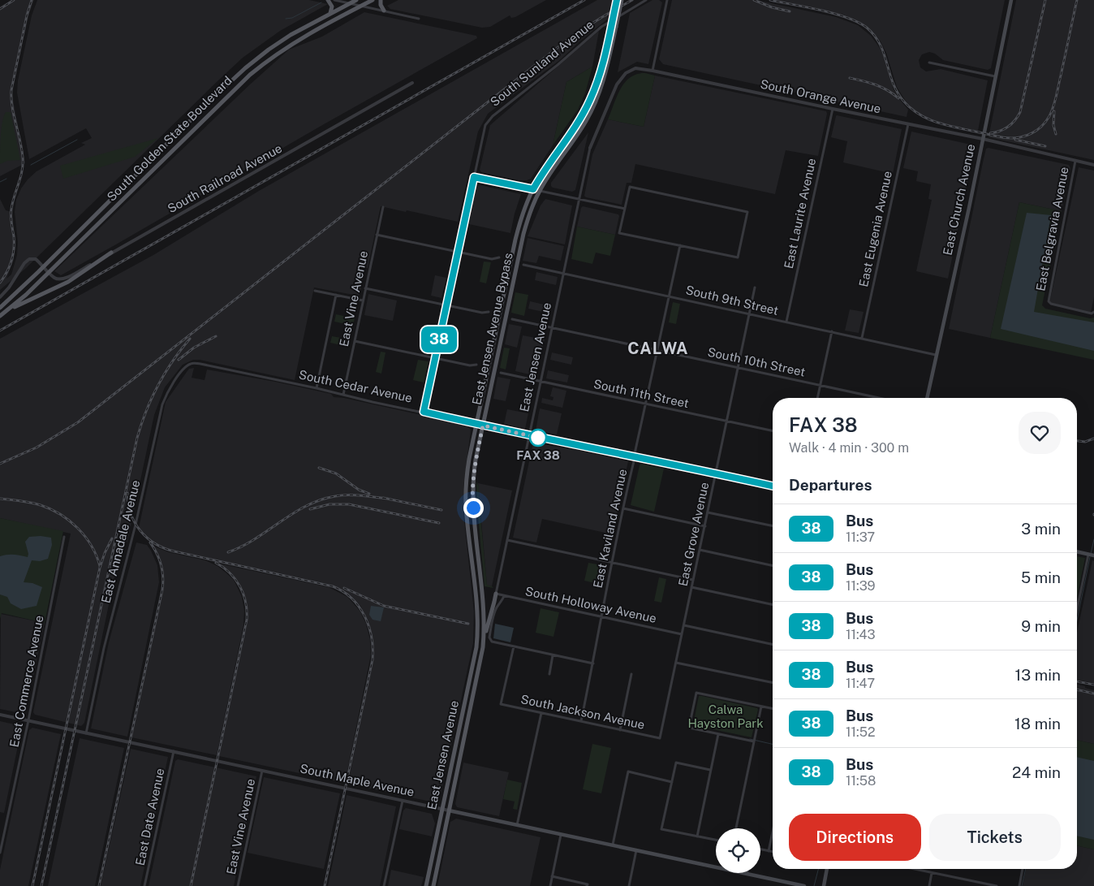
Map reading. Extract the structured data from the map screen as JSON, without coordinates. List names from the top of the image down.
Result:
{
  "streets": {
    "main road": [
      "South Golden State Boulevard",
      "East Church Avenue",
      "East Jensen Avenue Bypass",
      "East Jensen Avenue",
      "South Cedar Avenue",
      "South Maple Avenue"
    ],
    "street": [
      "South Sunland Avenue",
      "South Orange Avenue",
      "South Railroad Avenue",
      "East Laurite Avenue",
      "East Eugenia Avenue",
      "East Belgravia Avenue",
      "East Vine Avenue",
      "South 9th Street",
      "South 10th Street",
      "South 11th Street",
      "East Kaviland Avenue",
      "East Grove Avenue",
      "East Annadale Avenue",
      "South Holloway Avenue",
      "East Commerce Avenue",
      "South Jackson Avenue",
      "East Date Avenue"
    ]
  },
  "crossings": [
    ["South Orange Avenue", "East Church Avenue"],
    ["South Orange Avenue", "East Laurite Avenue"],
    ["South Orange Avenue", "East Eugenia Avenue"],
    ["South Orange Avenue", "East Belgravia Avenue"],
    ["South Orange Avenue", "East Jensen Avenue"],
    ["South Golden State Boulevard", "South Railroad Avenue"],
    ["East Church Avenue", "South 9th Street"],
    ["East Laurite Avenue", "South 9th Street"],
    ["East Eugenia Avenue", "South 9th Street"],
    ["East Vine Avenue", "South Cedar Avenue"],
    ["East Vine Avenue", "South Maple Avenue"],
    ["South 9th Street", "East Jensen Avenue"],
    ["South 9th Street", "East Kaviland Avenue"],
    ["South 9th Street", "East Grove Avenue"],
    ["East Jensen Avenue Bypass", "East Jensen Avenue"],
    ["East Jensen Avenue Bypass", "South Cedar Avenue"],
    ["East Jensen Avenue", "South 10th Street"],
    ["East Jensen Avenue", "South Cedar Avenue"],
    ["East Jensen Avenue", "South 11th Street"],
    ["East Jensen Avenue", "South Holloway Avenue"],
    ["East Jensen Avenue", "South Maple Avenue"],
    ["South 10th Street", "East Kaviland Avenue"],
    ["South 10th Street", "East Grove Avenue"],
    ["South Cedar Avenue", "East Kaviland Avenue"],
    ["South Cedar Avenue", "East Grove Avenue"],
    ["South Cedar Avenue", "East Annadale Avenue"],
    ["South 11th Street", "East Kaviland Avenue"],
    ["South 11th Street", "East Grove Avenue"],
    ["East Kaviland Avenue", "South Holloway Avenue"],
    ["East Kaviland Avenue", "South Jackson Avenue"],
    ["East Grove Avenue", "South Holloway Avenue"],
    ["East Grove Avenue", "South Jackson Avenue"],
    ["East Annadale Avenue", "South Maple Avenue"],
    ["East Commerce Avenue", "South Maple Avenue"],
    ["South Maple Avenue", "East Date Avenue"]
  ],
  "districts": ["CALWA"],
  "parks": ["Calwa Hayston Park"],
  "places": ["FAX 38"],
  "lines": ["bus line 38"],
  "page": {
    "on_map": "38",
    "heading": [
      ["FAX 38", "Walk · 4 min · 300 m"],
      "Departures"
    ],
    "list": [
      {
        "mark": "38",
        "name": "Bus",
        "note": "11:37",
        "value": "3 min"
      },
      {
        "mark": "38",
        "name": "Bus",
        "note": "11:39",
        "value": "5 min"
      },
      {
        "mark": "38",
        "name": "Bus",
        "note": "11:43",
        "value": "9 min"
      },
      {
        "mark": "38",
        "name": "Bus",
        "note": "11:47",
        "value": "13 min"
      },
      {
        "mark": "38",
        "name": "Bus",
        "note": "11:52",
        "value": "18 min"
      },
      {
        "mark": "38",
        "name": "Bus",
        "note": "11:58",
        "value": "24 min"
      }
    ],
    "buttons": ["Directions", "Tickets"]
  }
}
